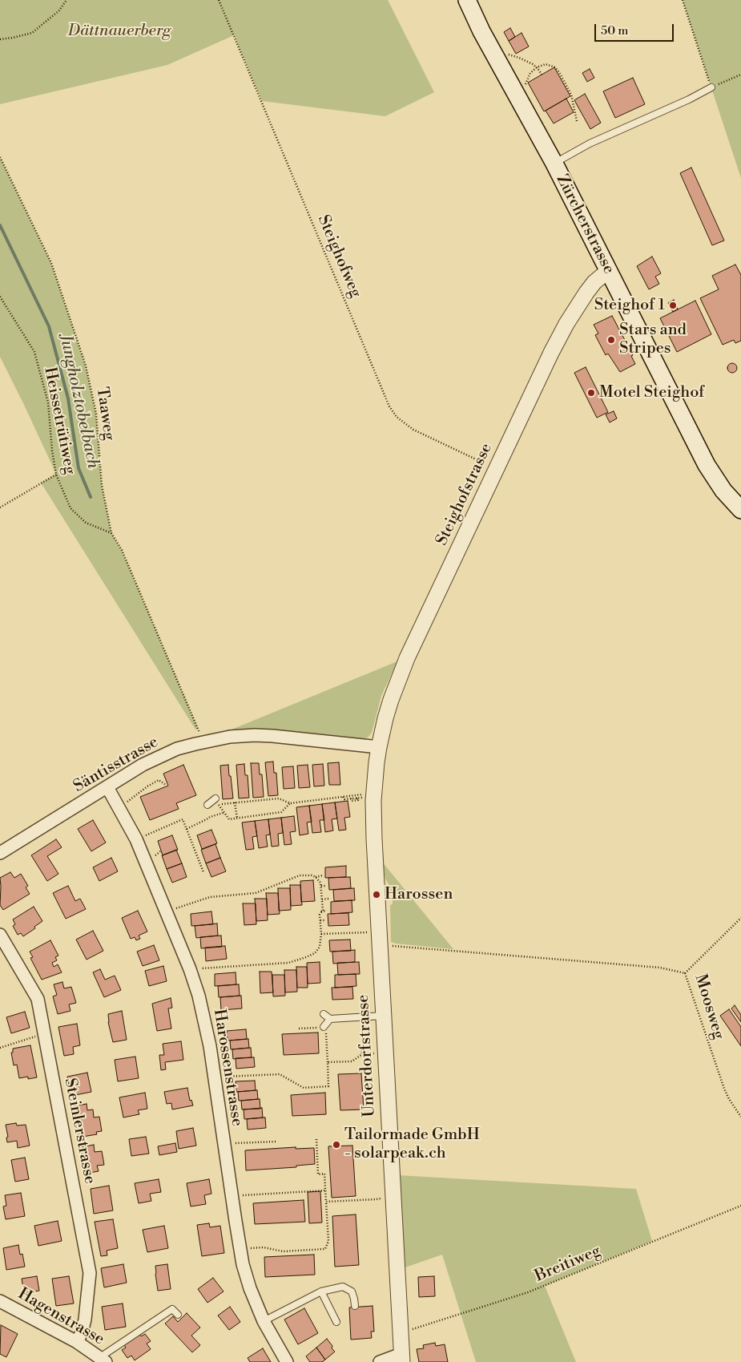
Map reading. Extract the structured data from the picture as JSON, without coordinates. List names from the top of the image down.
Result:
{
  "streets": {
    "main road": ["Zürcherstrasse"],
    "street": [
      "Steighofstrasse",
      "Säntisstrasse",
      "Unterdorfstrasse",
      "Harossenstrasse",
      "Steinlerstrasse",
      "Hagenstrasse"
    ],
    "path": [
      "Steighofweg",
      "Taaweg",
      "Heissetrütiweg",
      "Moosweg",
      "Breitiweg"
    ]
  },
  "crossings": [
    ["Zürcherstrasse", "Steighofstrasse"],
    ["Steighofweg", "Steighofstrasse"],
    ["Taaweg", "Heissetrütiweg"],
    ["Taaweg", "Säntisstrasse"],
    ["Steighofstrasse", "Säntisstrasse"],
    ["Steighofstrasse", "Unterdorfstrasse"],
    ["Säntisstrasse", "Unterdorfstrasse"],
    ["Säntisstrasse", "Harossenstrasse"],
    ["Unterdorfstrasse", "Breitiweg"],
    ["Steinlerstrasse", "Hagenstrasse"]
  ],
  "water": ["Jungholztobelbach"],
  "parks": ["Dättnauerberg"],
  "places": [
    "Steighof 1",
    "Stars and Stripes",
    "Motel Steighof",
    "Harossen",
    "Tailormade GmbH - solarpeak.ch"
  ],
  "scale_bar": "50 m"
}
